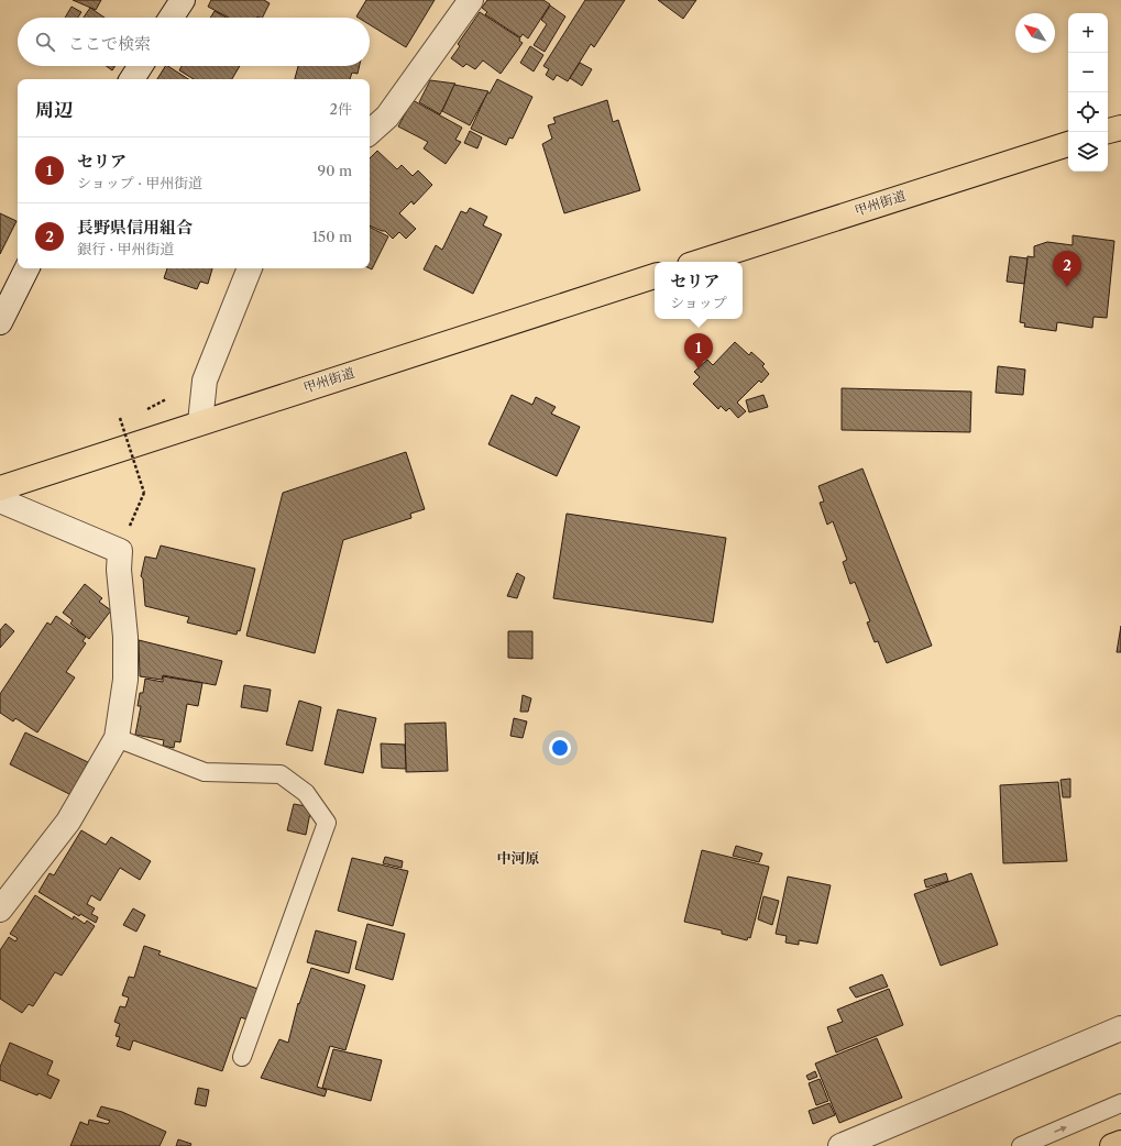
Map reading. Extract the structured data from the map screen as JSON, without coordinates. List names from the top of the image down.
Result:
{
  "streets": {
    "highway": ["甲州街道"]
  },
  "districts": ["中河原"],
  "north": "top left",
  "page": {
    "map_buttons": ["+", "−"],
    "search": "ここで検索",
    "heading": ["周辺", "2件"],
    "list": [
      {
        "mark": "1",
        "name": "セリア",
        "note": "ショップ · 甲州街道",
        "value": "90 m"
      },
      {
        "mark": "2",
        "name": "長野県信用組合",
        "note": "銀行 · 甲州街道",
        "value": "150 m"
      }
    ],
    "pins": ["2", "1"],
    "popup": ["セリア", "ショップ"]
  }
}
